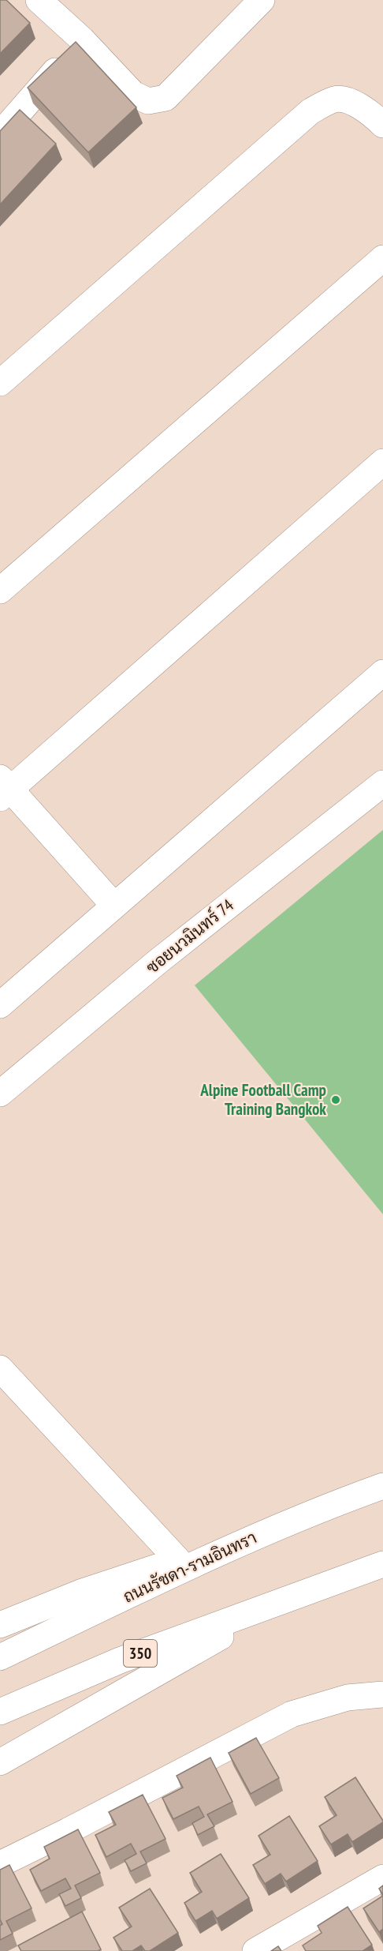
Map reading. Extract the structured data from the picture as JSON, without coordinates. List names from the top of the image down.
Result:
{
  "streets": {
    "street": ["ซอยนวมินทร์ 74", "ถนนรัชดา-รามอินทรา", "350"]
  },
  "places": ["Alpine Football Camp Training Bangkok"]
}
